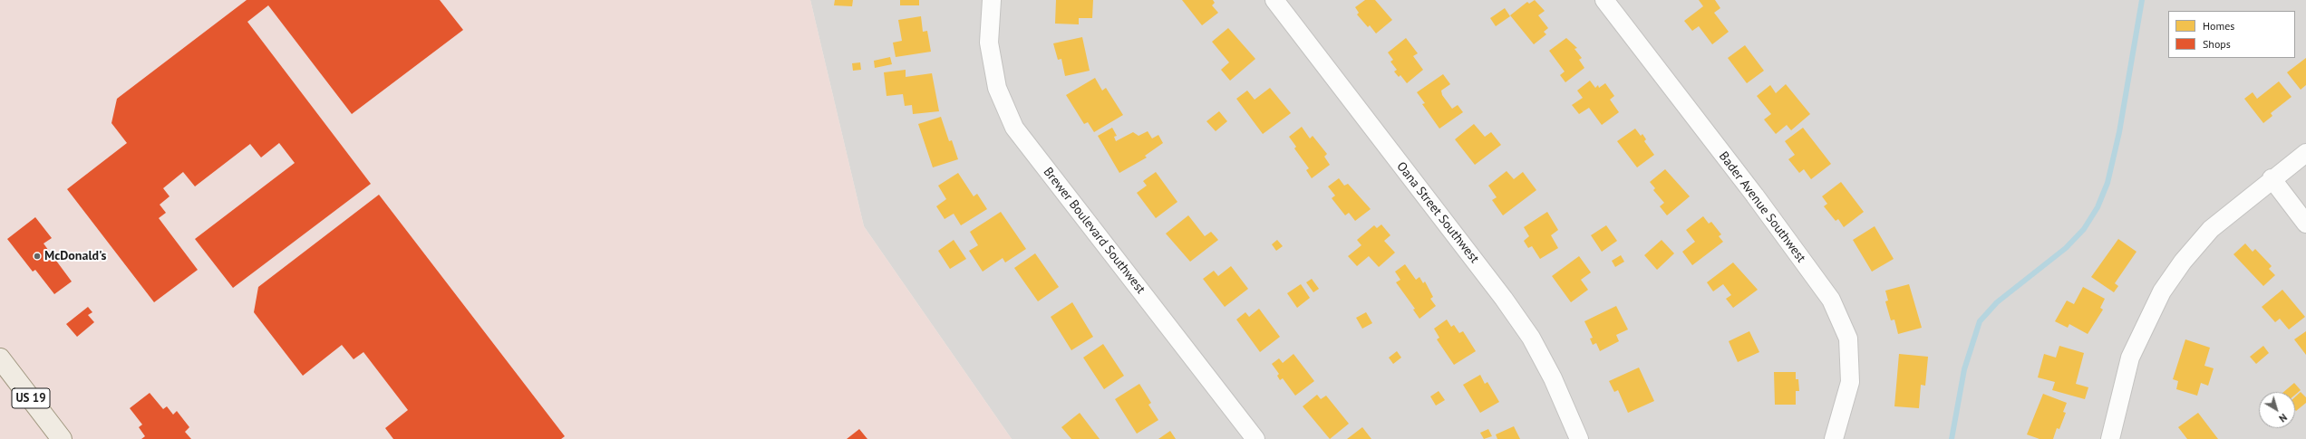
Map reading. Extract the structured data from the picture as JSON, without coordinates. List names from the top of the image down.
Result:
{
  "streets": {
    "main road": ["US 19"],
    "street": ["Bader Avenue Southwest", "Oana Street Southwest", "Brewer Boulevard Southwest"]
  },
  "places": ["McDonald's"],
  "legend": ["Homes", "Shops"],
  "north": "bottom right"
}
